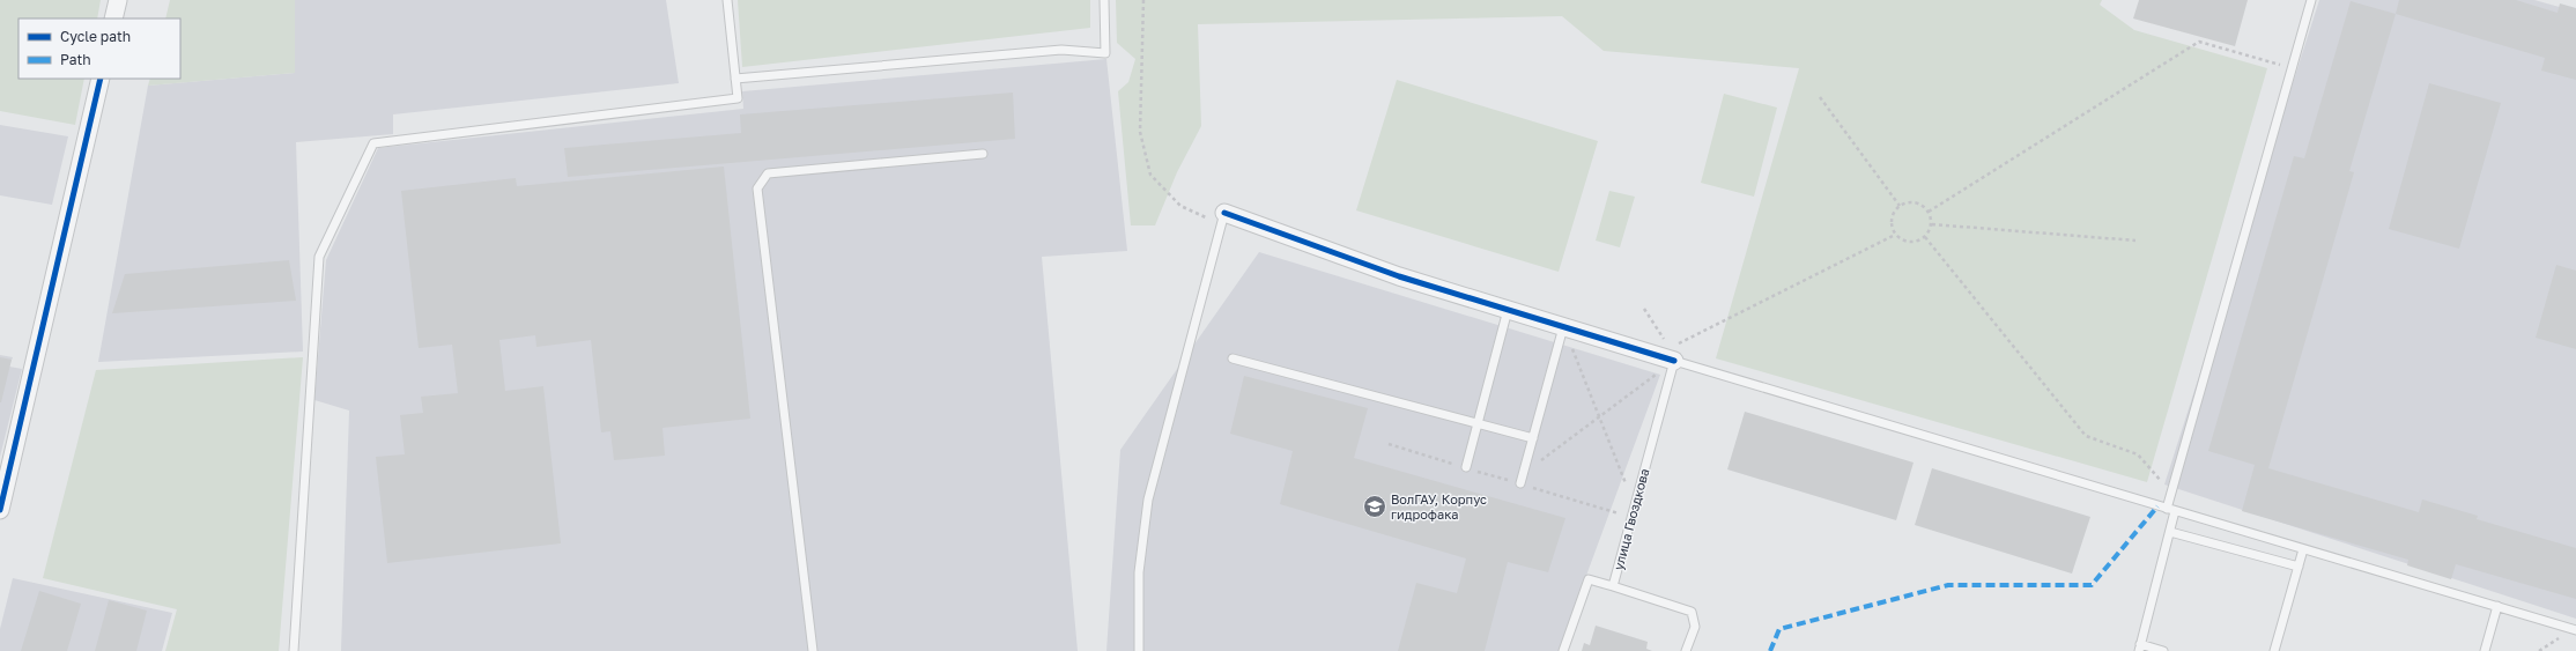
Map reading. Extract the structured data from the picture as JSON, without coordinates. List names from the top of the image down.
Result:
{
  "streets": {
    "lane": ["улица Гвоздкова"]
  },
  "places": {
    "school or university": ["ВолГАУ, Корпус гидрофака"]
  },
  "legend": ["Cycle path", "Path"]
}
